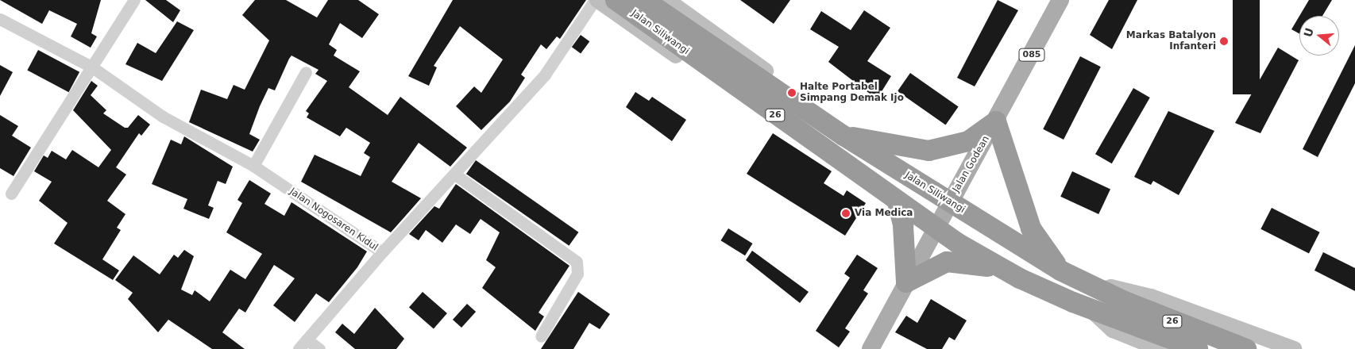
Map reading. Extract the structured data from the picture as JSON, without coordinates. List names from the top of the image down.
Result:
{
  "streets": {
    "highway": ["Jalan Siliwangi", "26"],
    "main road": ["085", "Jalan Godean"],
    "street": ["Jalan Nogosaren Kidul"]
  },
  "crossings": [
    ["Jalan Siliwangi", "Jalan Godean"]
  ],
  "places": ["Markas Batalyon Infanteri", "Halte Portabel Simpang Demak Ijo", "Via Medica"],
  "north": "left"
}
